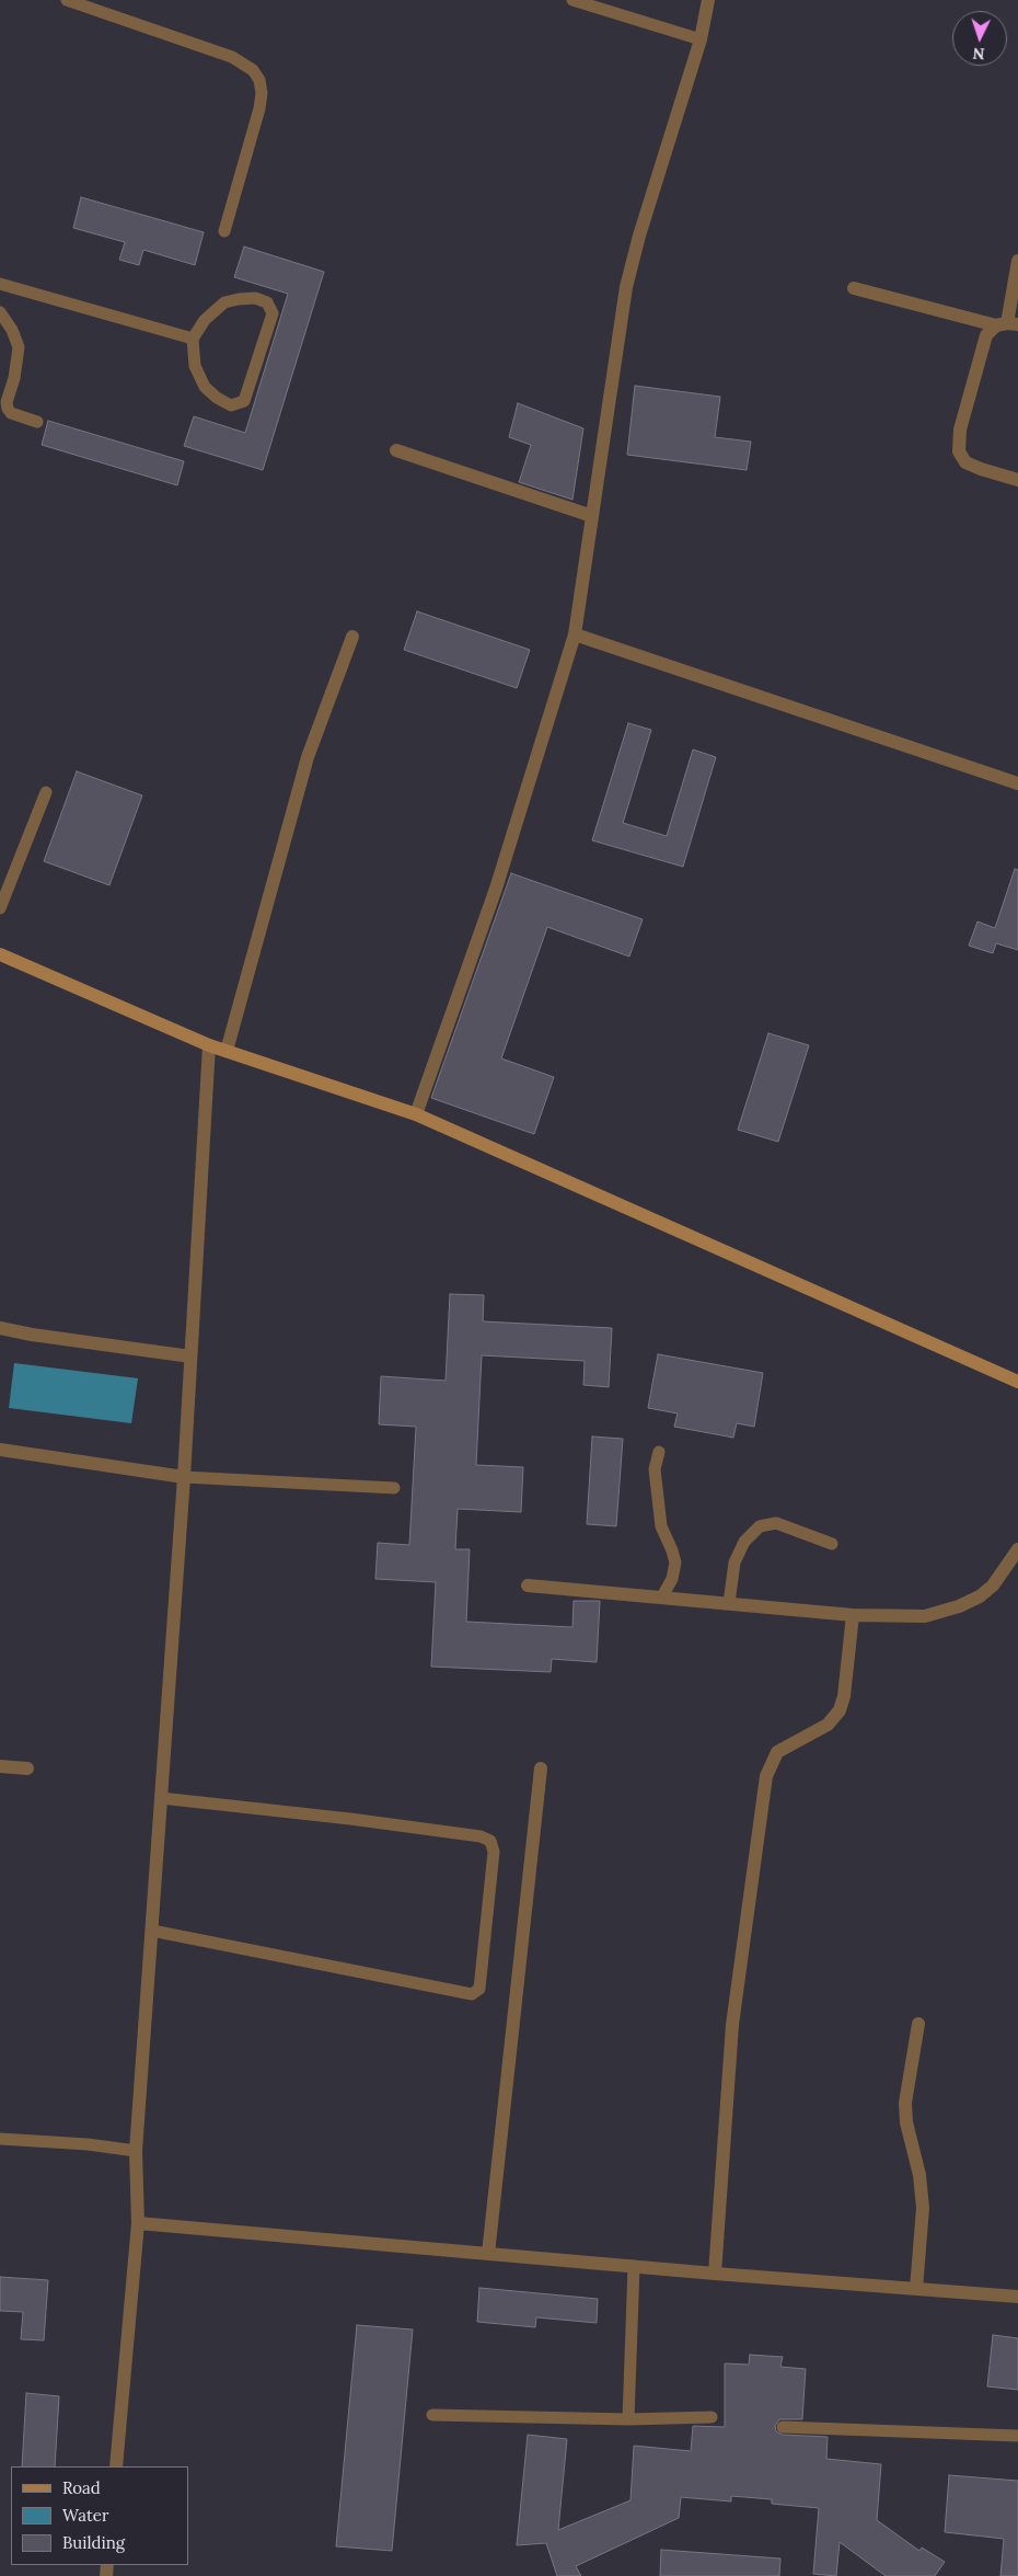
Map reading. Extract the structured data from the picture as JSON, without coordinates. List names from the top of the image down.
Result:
{
  "legend": ["Road", "Water", "Building"],
  "north": "bottom"
}
